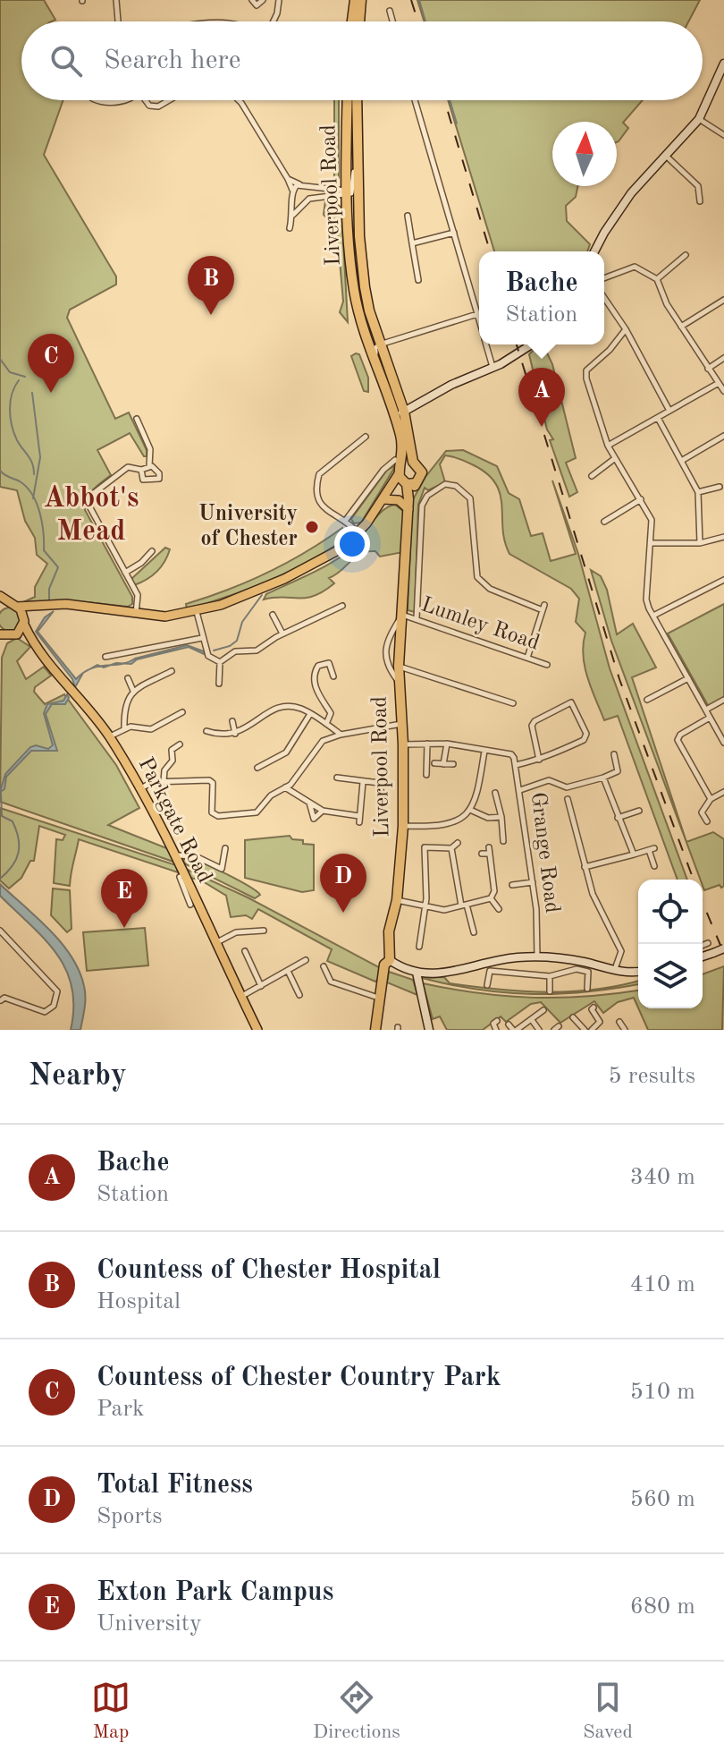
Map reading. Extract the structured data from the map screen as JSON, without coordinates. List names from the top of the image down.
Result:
{
  "streets": {
    "highway": ["Liverpool Road"],
    "main road": ["Parkgate Road"],
    "street": ["Lumley Road", "Grange Road"]
  },
  "crossings": [
    ["Liverpool Road", "Lumley Road"]
  ],
  "districts": ["Abbot's Mead"],
  "places": ["University of Chester"],
  "north": "top",
  "page": {
    "search": "Search here",
    "popup": ["Bache", "Station"],
    "pins": [
      "B",
      "C",
      "A",
      "D",
      "E"
    ],
    "heading": ["Nearby", "5 results"],
    "list": [
      {
        "mark": "A",
        "name": "Bache",
        "note": "Station",
        "value": "340 m"
      },
      {
        "mark": "B",
        "name": "Countess of Chester Hospital",
        "note": "Hospital",
        "value": "410 m"
      },
      {
        "mark": "C",
        "name": "Countess of Chester Country Park",
        "note": "Park",
        "value": "510 m"
      },
      {
        "mark": "D",
        "name": "Total Fitness",
        "note": "Sports",
        "value": "560 m"
      },
      {
        "mark": "E",
        "name": "Exton Park Campus",
        "note": "University",
        "value": "680 m"
      }
    ],
    "nav": ["Map", "Directions", "Saved"]
  }
}
